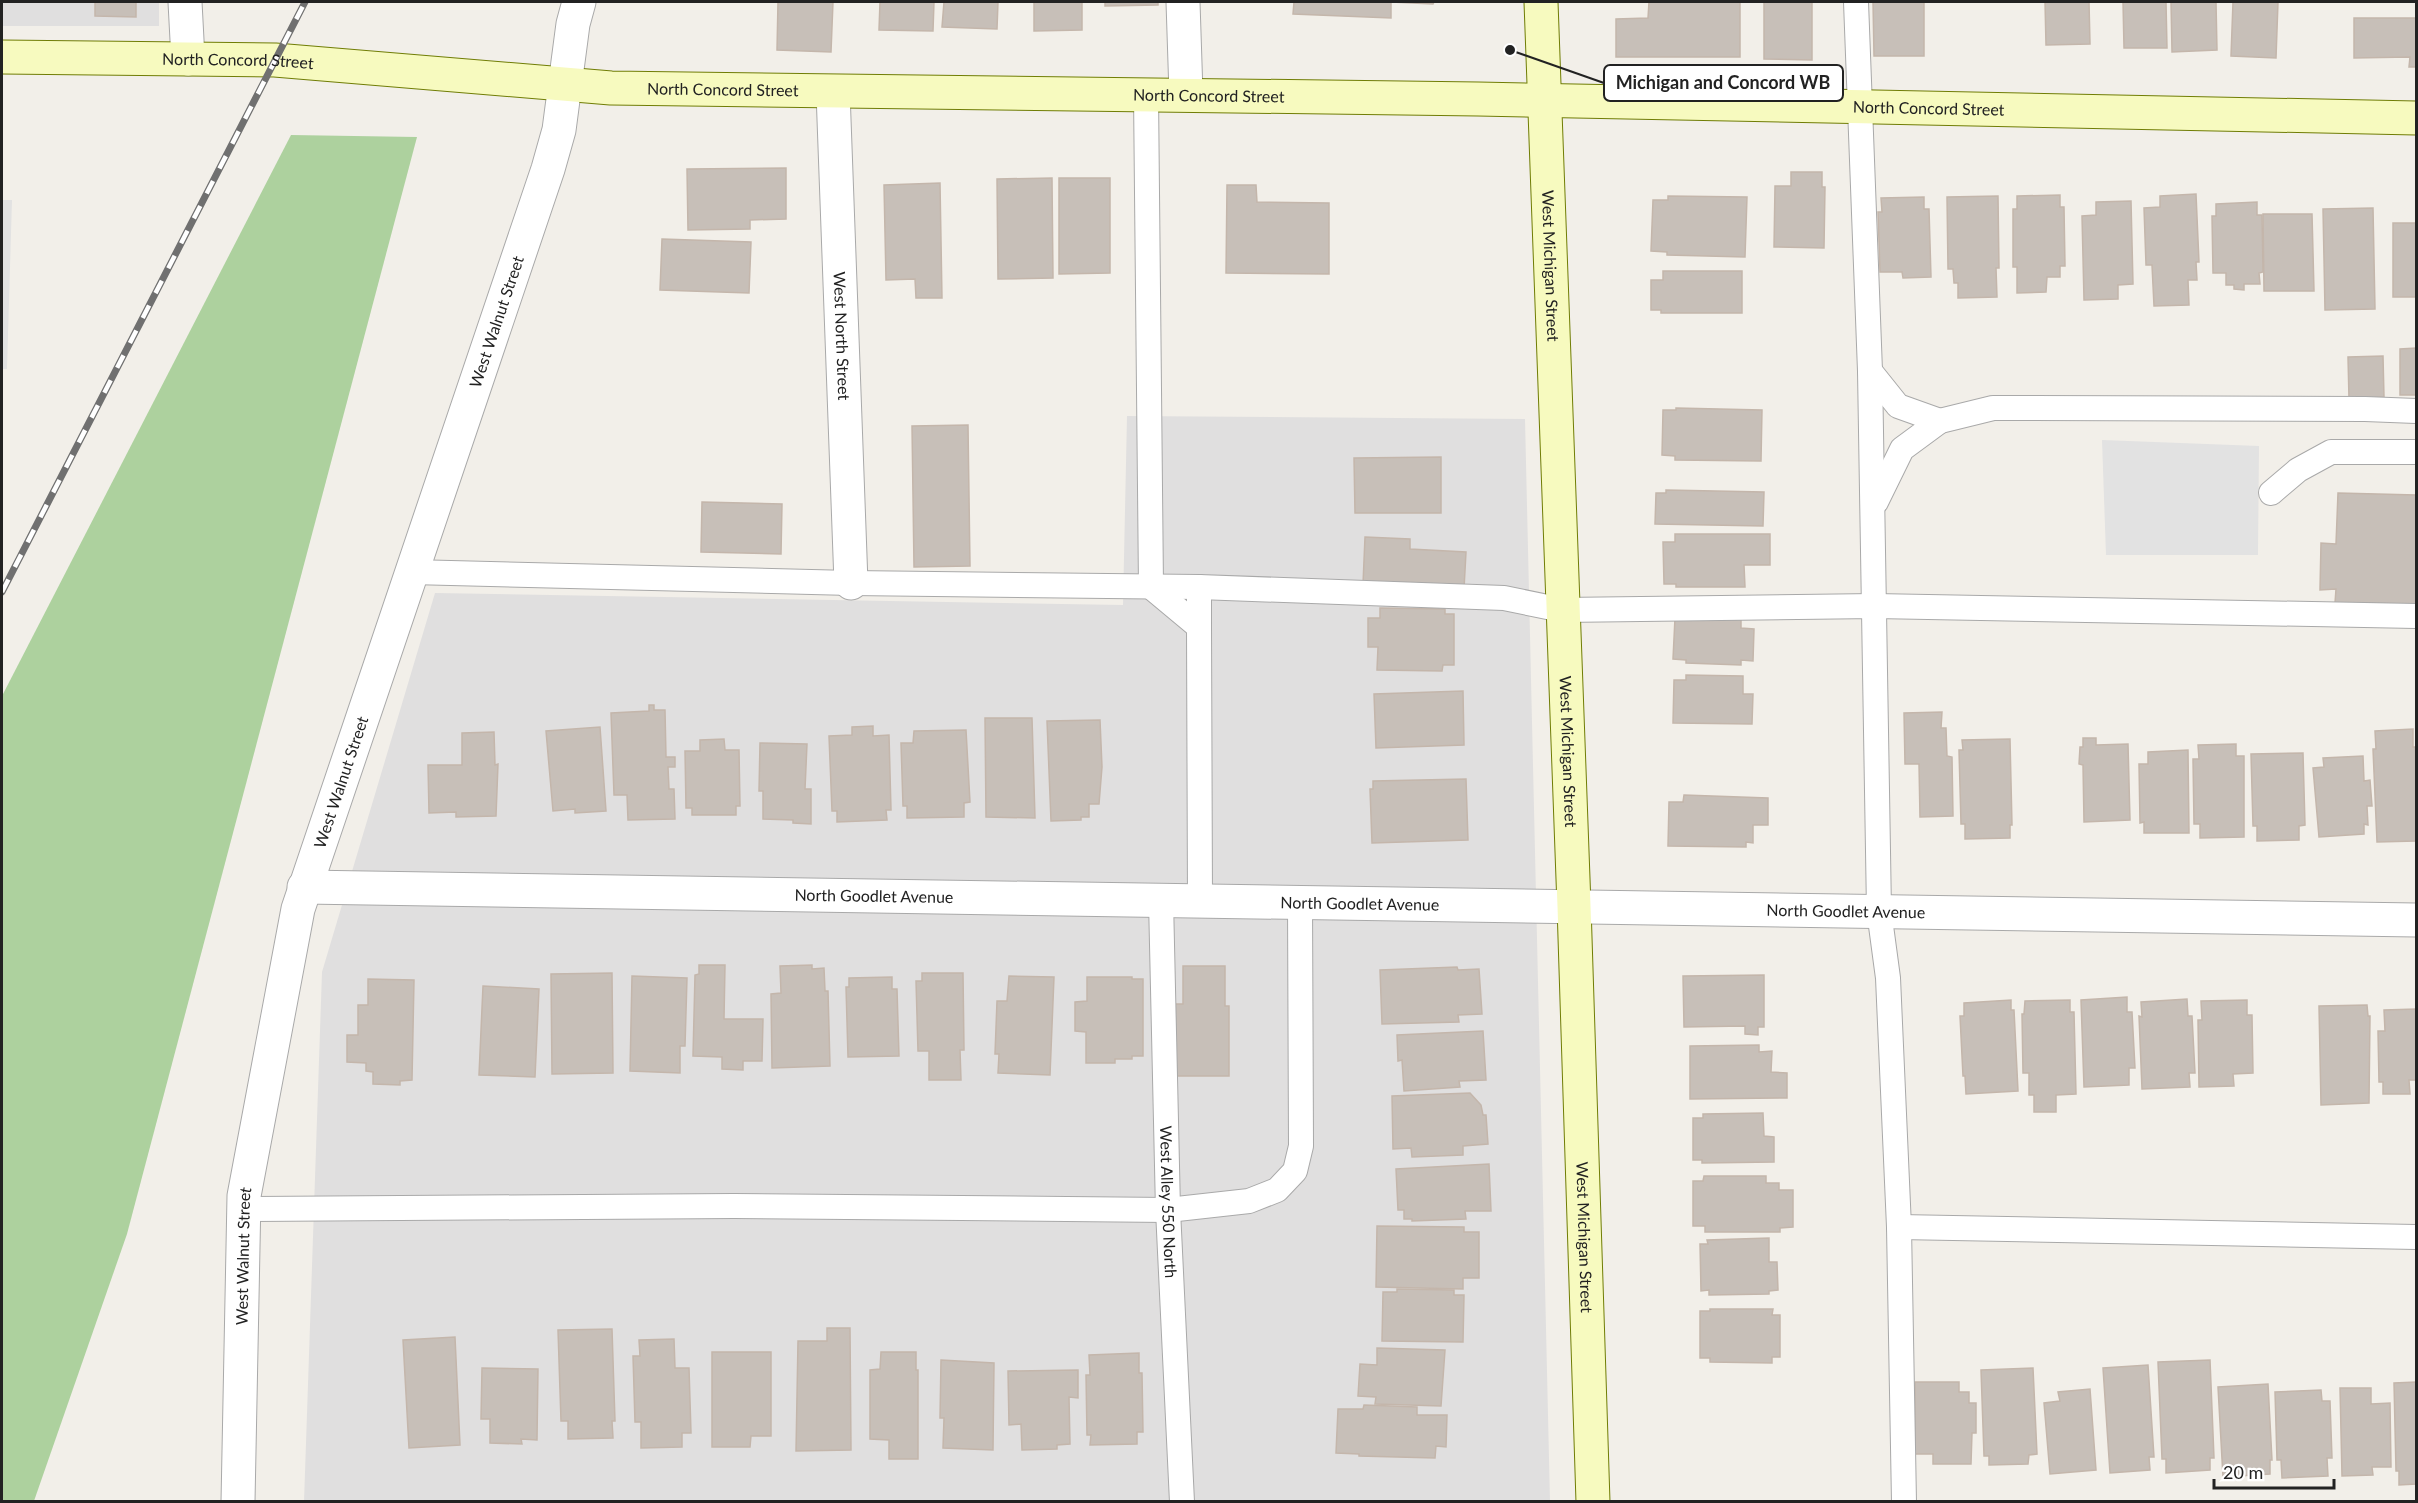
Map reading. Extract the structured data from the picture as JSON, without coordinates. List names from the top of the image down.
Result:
{
  "streets": {
    "main road": ["North Concord Street", "West Michigan Street"],
    "street": ["West Walnut Street", "West North Street", "North Goodlet Avenue"],
    "lane": ["West Alley 550 North"]
  },
  "crossings": [
    ["North Concord Street", "West Michigan Street"],
    ["North Concord Street", "West Walnut Street"],
    ["North Concord Street", "West North Street"],
    ["West Michigan Street", "North Goodlet Avenue"],
    ["West Walnut Street", "North Goodlet Avenue"],
    ["North Goodlet Avenue", "West Alley 550 North"]
  ],
  "places": ["Michigan and Concord WB"],
  "scale_bar": "20 m"
}
